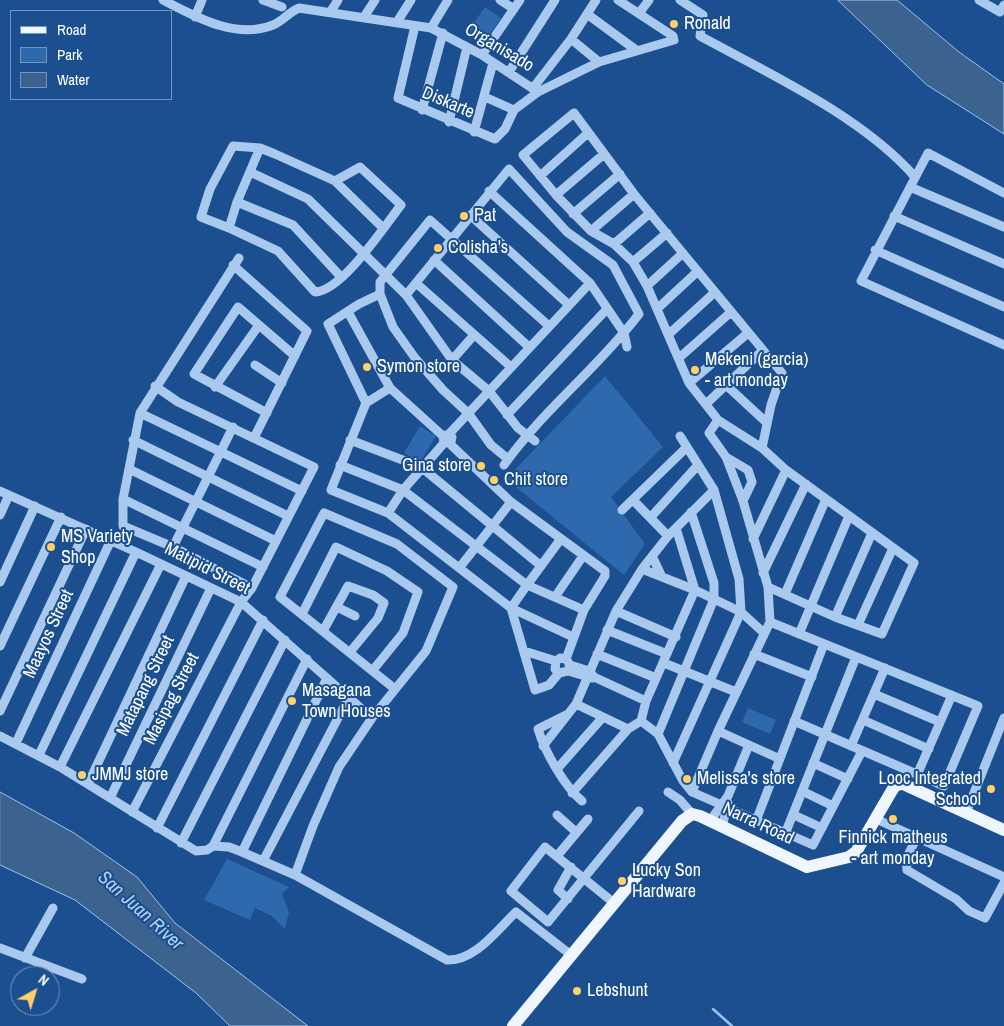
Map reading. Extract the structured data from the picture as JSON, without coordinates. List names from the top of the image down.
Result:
{
  "streets": {
    "main road": ["Narra Road"],
    "street": [
      "Organisado",
      "Diskarte",
      "Matipid Street",
      "Maayos Street",
      "Matapang Street",
      "Masipag Street"
    ]
  },
  "crossings": [
    ["Organisado", "Diskarte"],
    ["Matipid Street", "Maayos Street"],
    ["Matipid Street", "Matapang Street"],
    ["Matipid Street", "Masipag Street"]
  ],
  "water": ["San Juan River"],
  "places": [
    "Ronald",
    "Pat",
    "Colisha's",
    "Symon store",
    "Mekeni (garcia) - art monday",
    "Gina store",
    "Chit store",
    "MS Variety Shop",
    "Masagana Town Houses",
    "JMMJ store",
    "Melissa's store",
    "Looc Integrated School",
    "Finnick matheus - art monday",
    "Lucky Son Hardware",
    "Lebshunt"
  ],
  "legend": ["Road", "Park", "Water"],
  "north": "top right"
}
